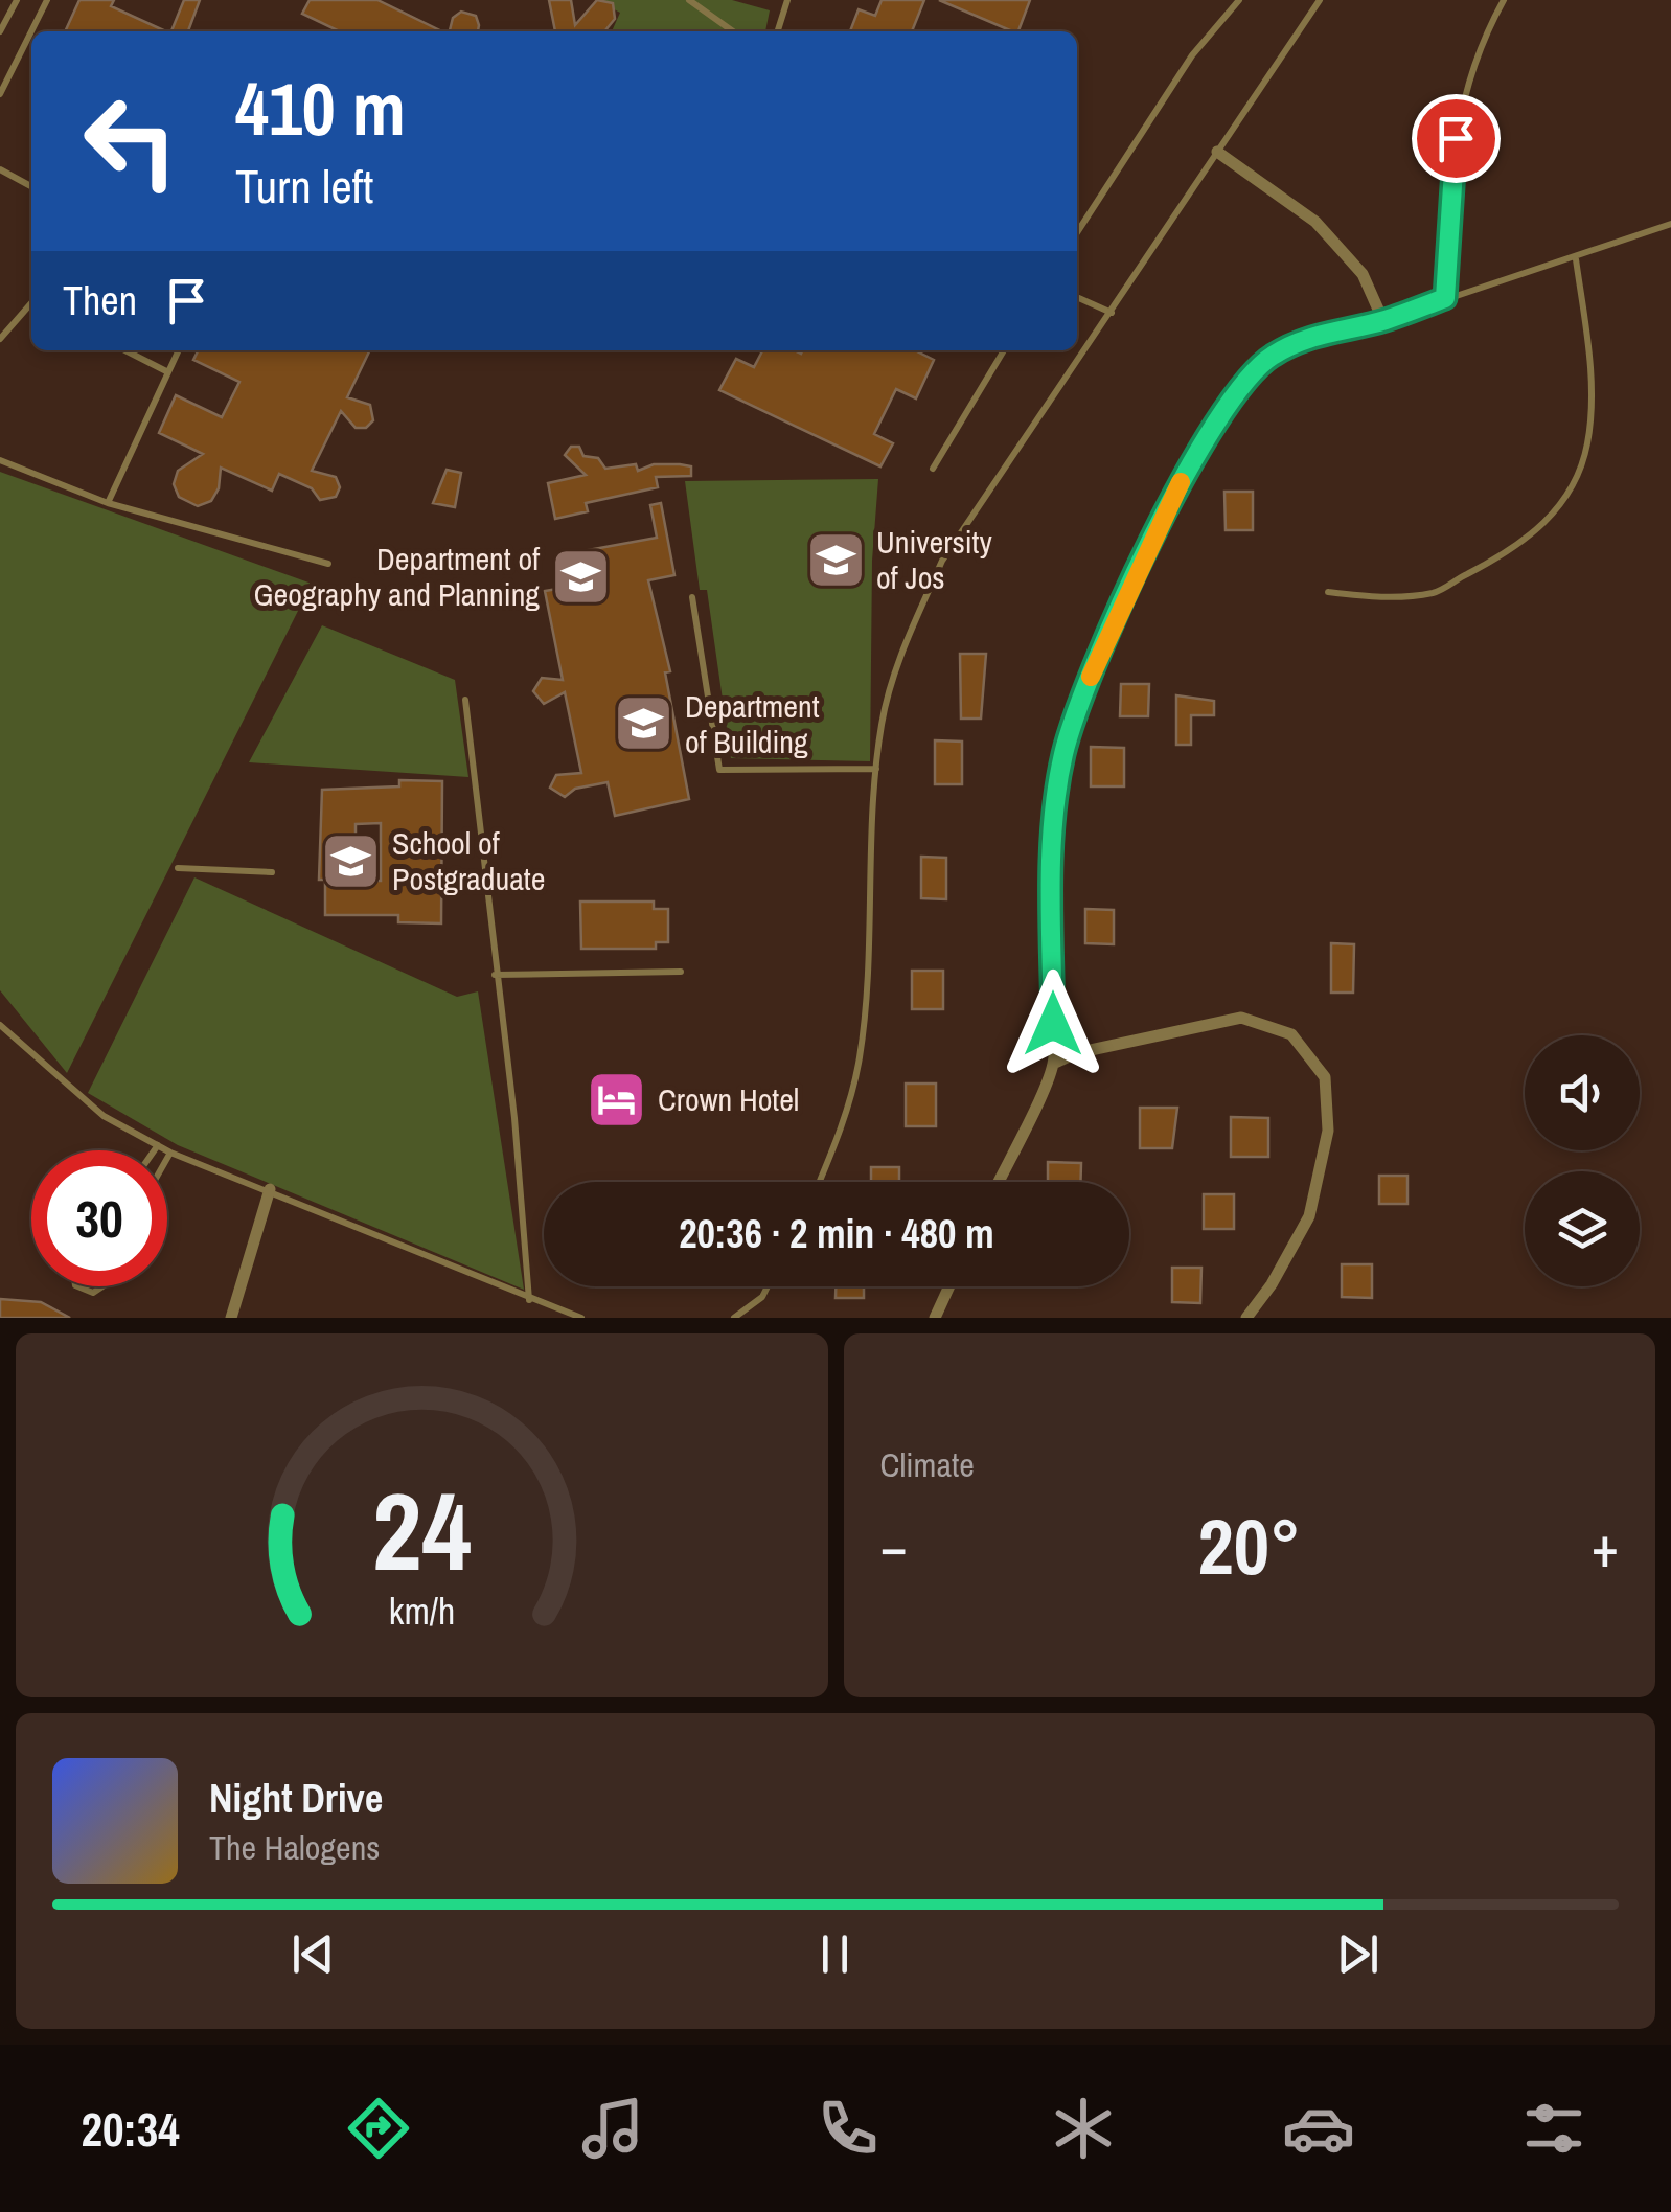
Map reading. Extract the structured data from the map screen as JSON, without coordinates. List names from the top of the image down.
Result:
{
  "places": {
    "school or university": [
      "University of Jos",
      "Department of Geography and Planning",
      "Department of Building",
      "School of Postgraduate"
    ],
    "hotel": ["Crown Hotel"]
  },
  "page": {
    "turn": ["410 m", "Turn left"],
    "then": "Then",
    "limit": "30",
    "trip": "20:36 · 2 min · 480 m",
    "tile": "Climate",
    "heat": ["−", "20°", "+"],
    "song": ["Night Drive", "The Halogens"],
    "tabs": "20:34",
    "gauge": ["24", "km/h"]
  }
}
